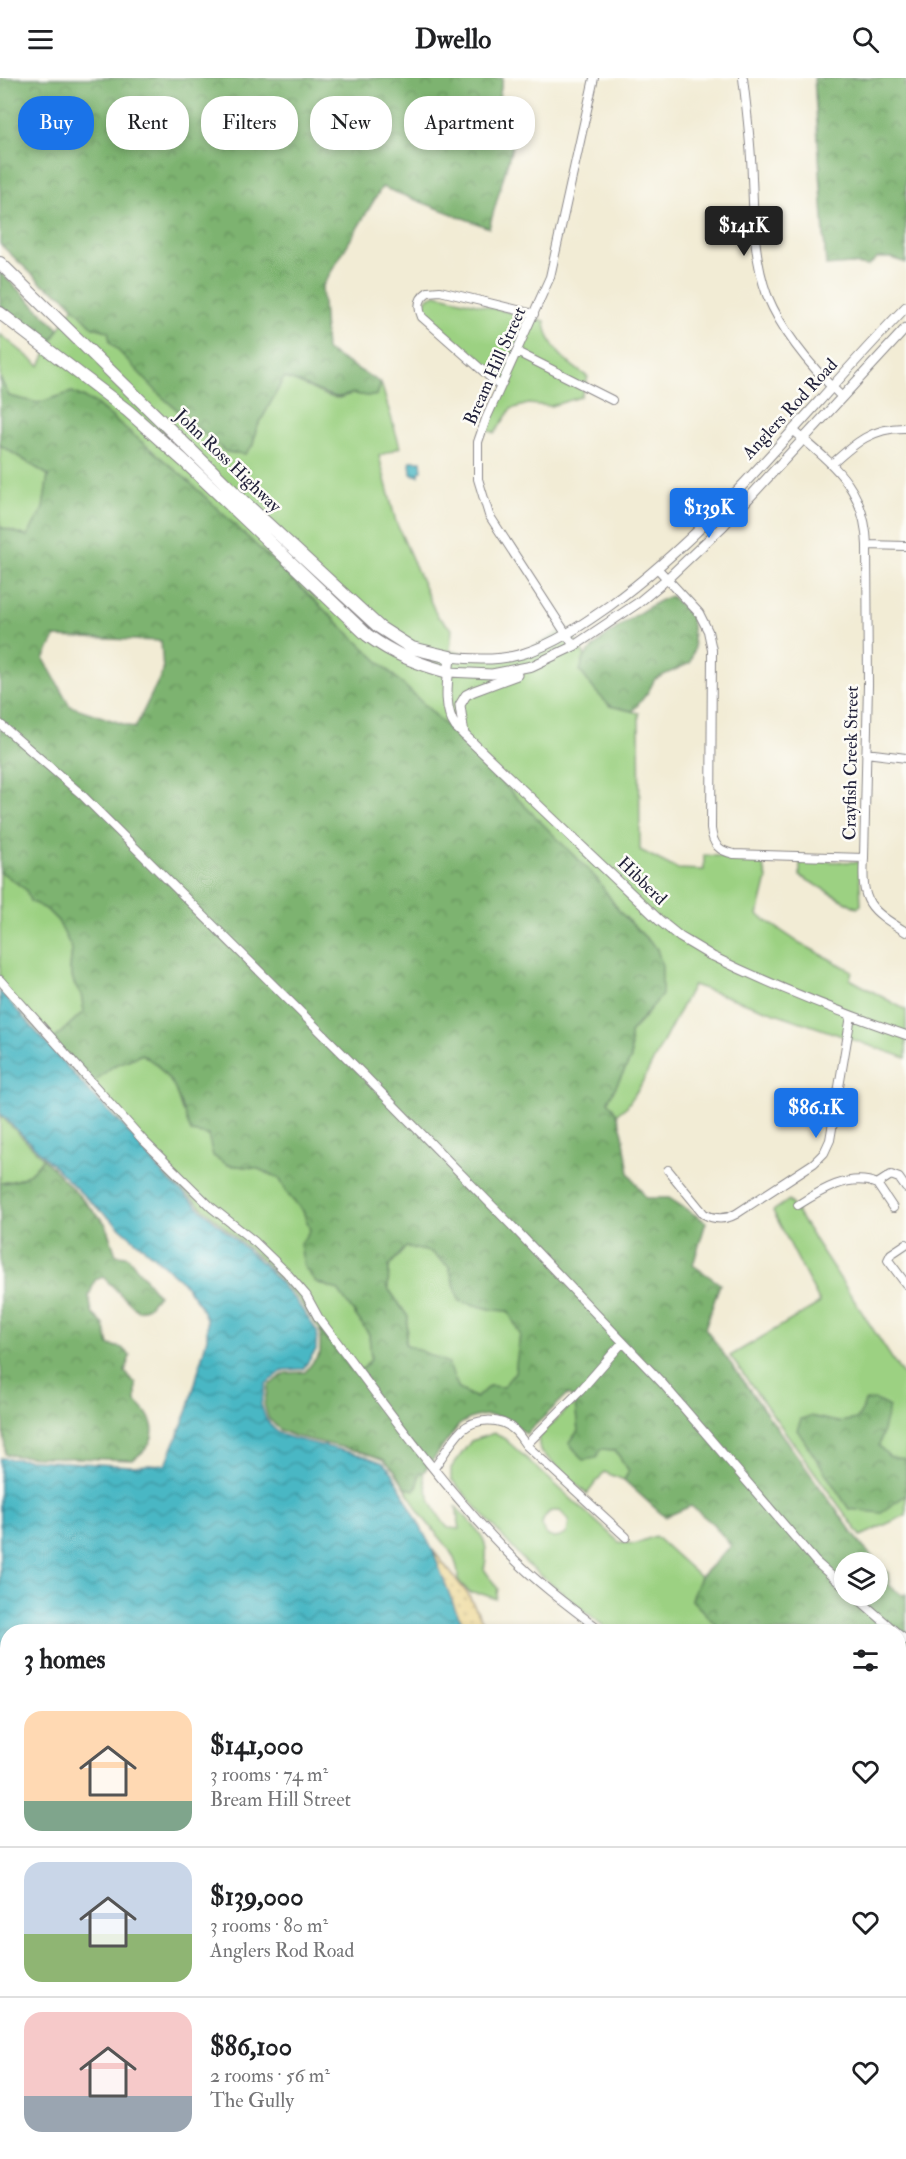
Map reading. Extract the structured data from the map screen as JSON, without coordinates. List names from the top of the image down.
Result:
{
  "streets": {
    "main road": ["John Ross Highway"],
    "street": [
      "Bream Hill Street",
      "Anglers Rod Road",
      "Crayfish Creek Street",
      "Hibberd"
    ]
  },
  "crossings": [
    ["Bream Hill Street", "Anglers Rod Road"],
    ["Anglers Rod Road", "John Ross Highway"],
    ["Anglers Rod Road", "Crayfish Creek Street"],
    ["Anglers Rod Road", "Hibberd"],
    ["John Ross Highway", "Hibberd"]
  ],
  "page": {
    "header": "Dwello",
    "chip": [
      "Buy",
      "Rent",
      "Filters",
      "New",
      "Apartment"
    ],
    "price": ["$141K", "$139K", "$86.1K"],
    "heading": "3 homes",
    "list": [
      {
        "name": "$141,000",
        "note": "3 rooms · 74 m² · Bream Hill Street"
      },
      {
        "name": "$139,000",
        "note": "3 rooms · 80 m² · Anglers Rod Road"
      },
      {
        "name": "$86,100",
        "note": "2 rooms · 56 m² · The Gully"
      }
    ]
  }
}
